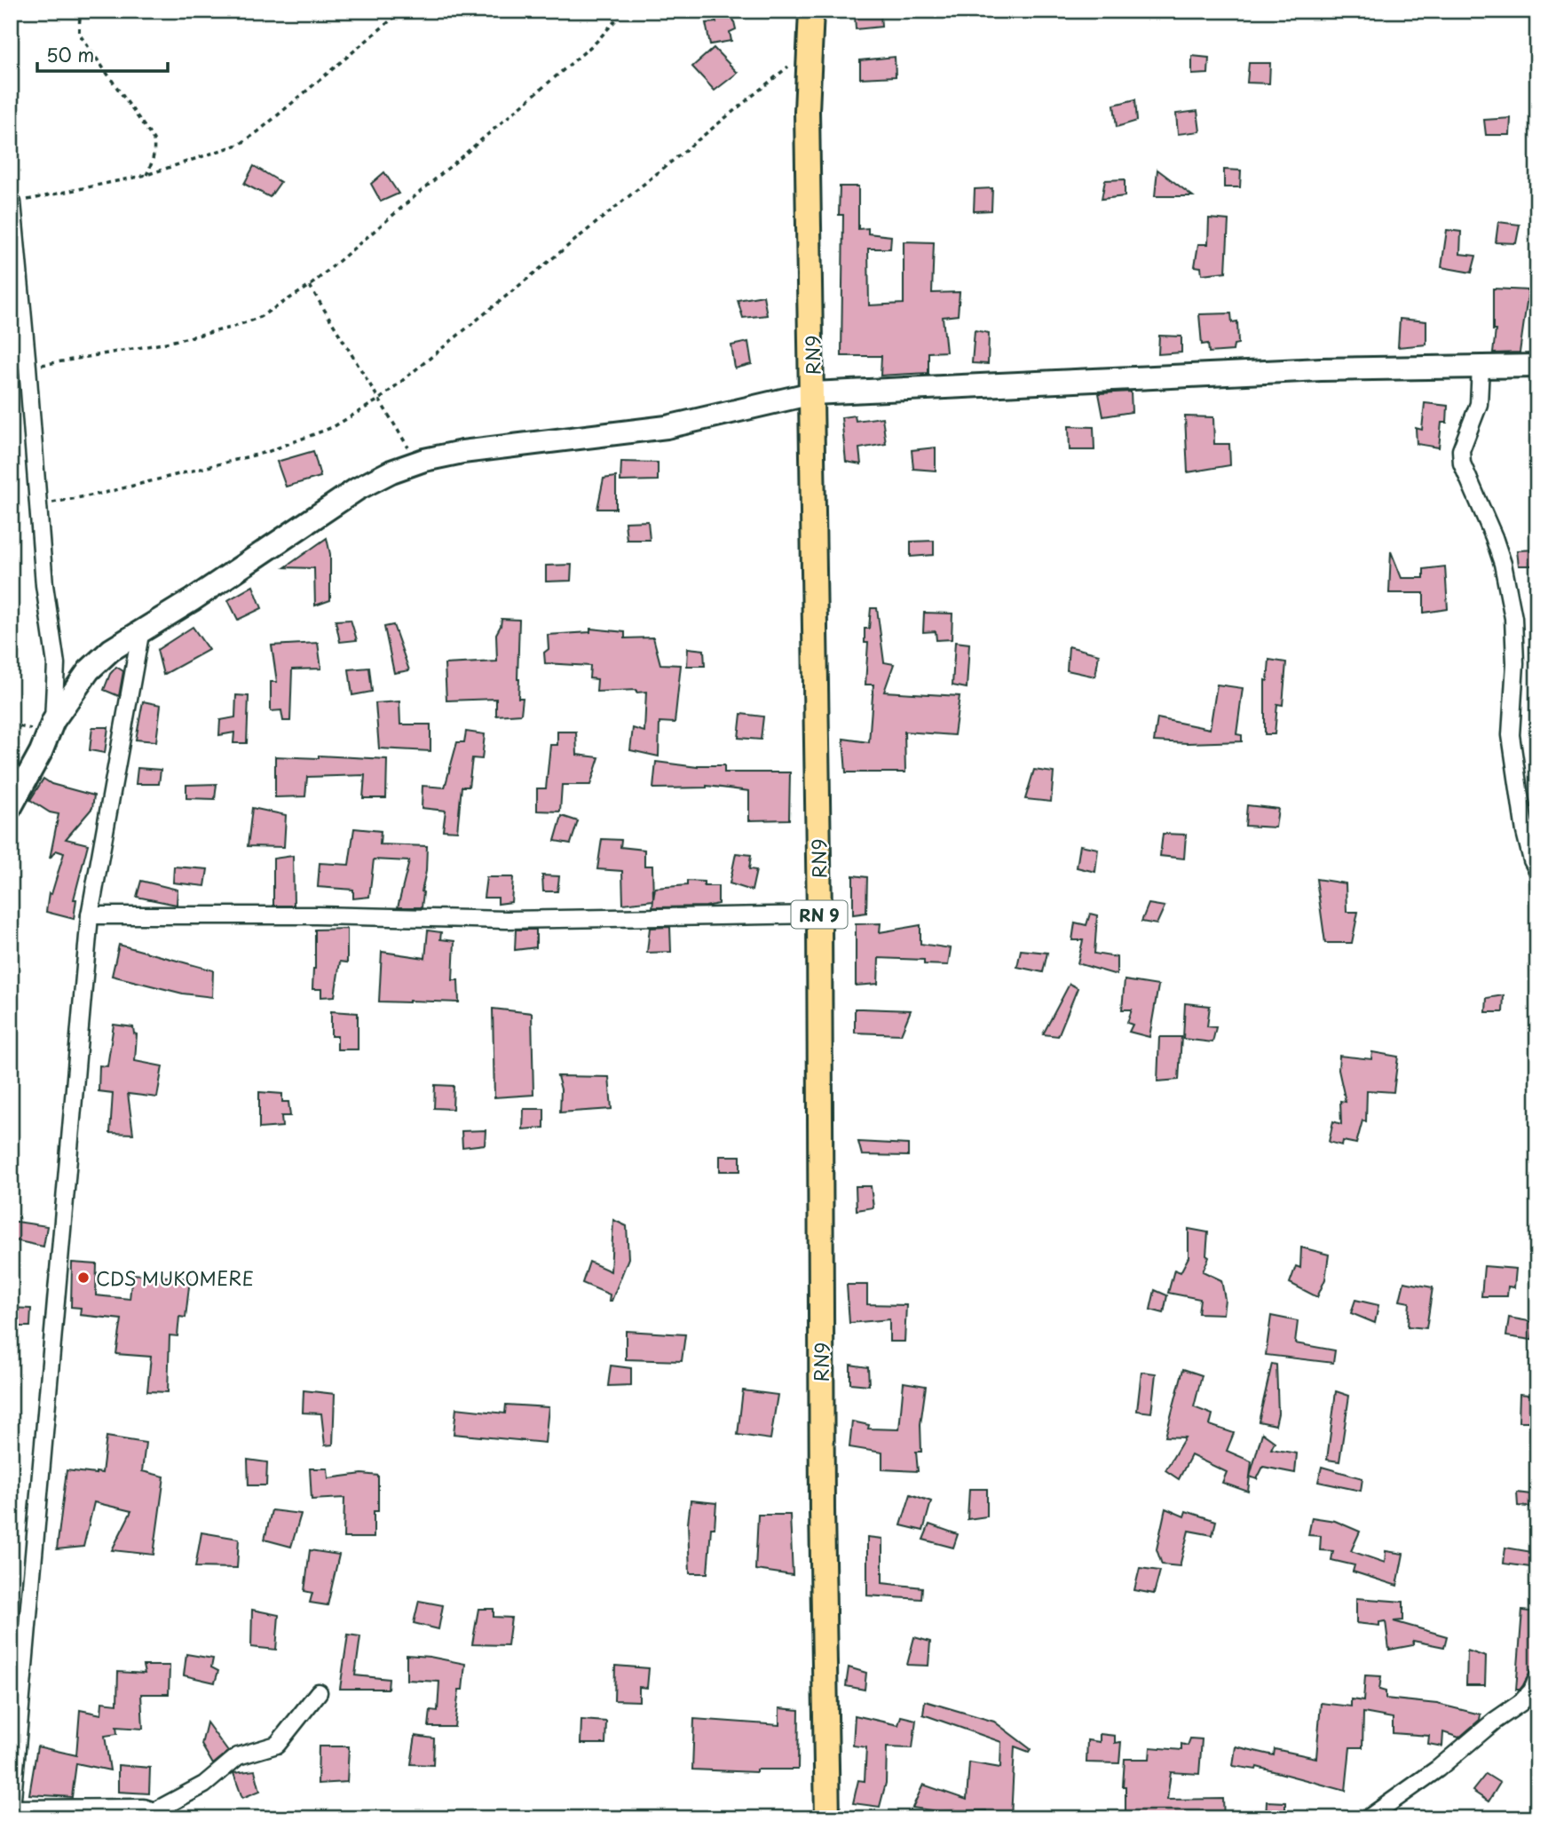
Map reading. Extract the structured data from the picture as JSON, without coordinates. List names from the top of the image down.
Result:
{
  "streets": {
    "main road": ["RN9", "RN 9"]
  },
  "places": ["CDS MUKOMERE"],
  "scale_bar": "50 m"
}
